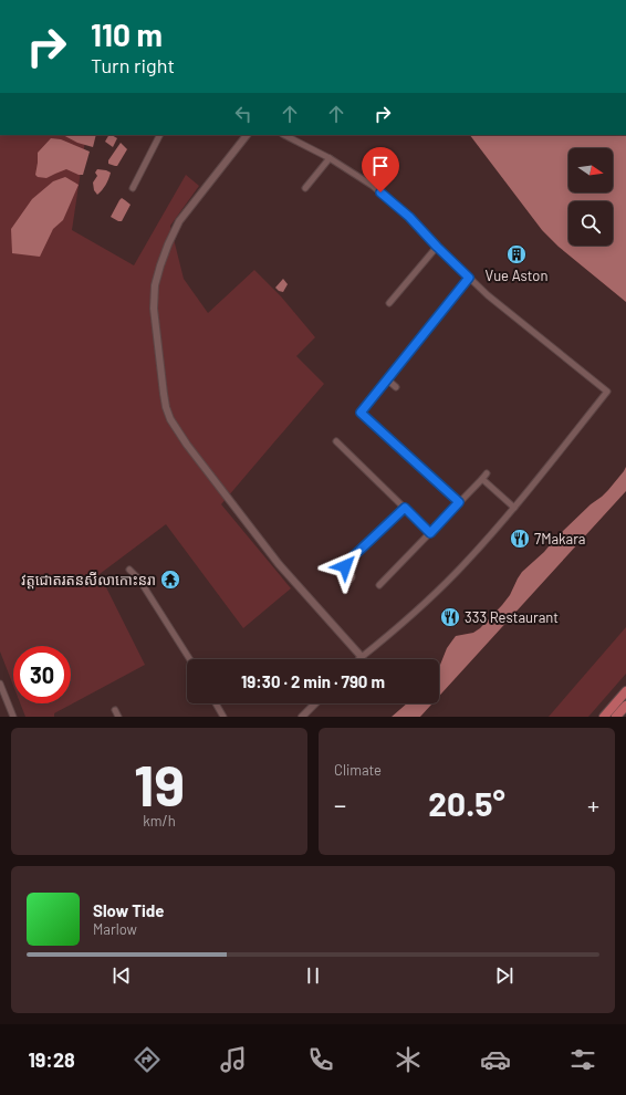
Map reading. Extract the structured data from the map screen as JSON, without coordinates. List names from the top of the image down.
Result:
{
  "places": {
    "building": ["Vue Aston"],
    "restaurant": ["7Makara", "333 Restaurant"],
    "temple": ["វត្តជោតរតនសីលាកោះនរា"]
  },
  "north": "right",
  "page": {
    "turn": ["110 m", "Turn right"],
    "limit": "30",
    "trip": "19:30 · 2 min · 790 m",
    "tile": [
      ["19", "km/h"],
      "Climate"
    ],
    "heat": ["−", "20.5°", "+"],
    "song": ["Slow Tide", "Marlow"],
    "tabs": "19:28"
  }
}
